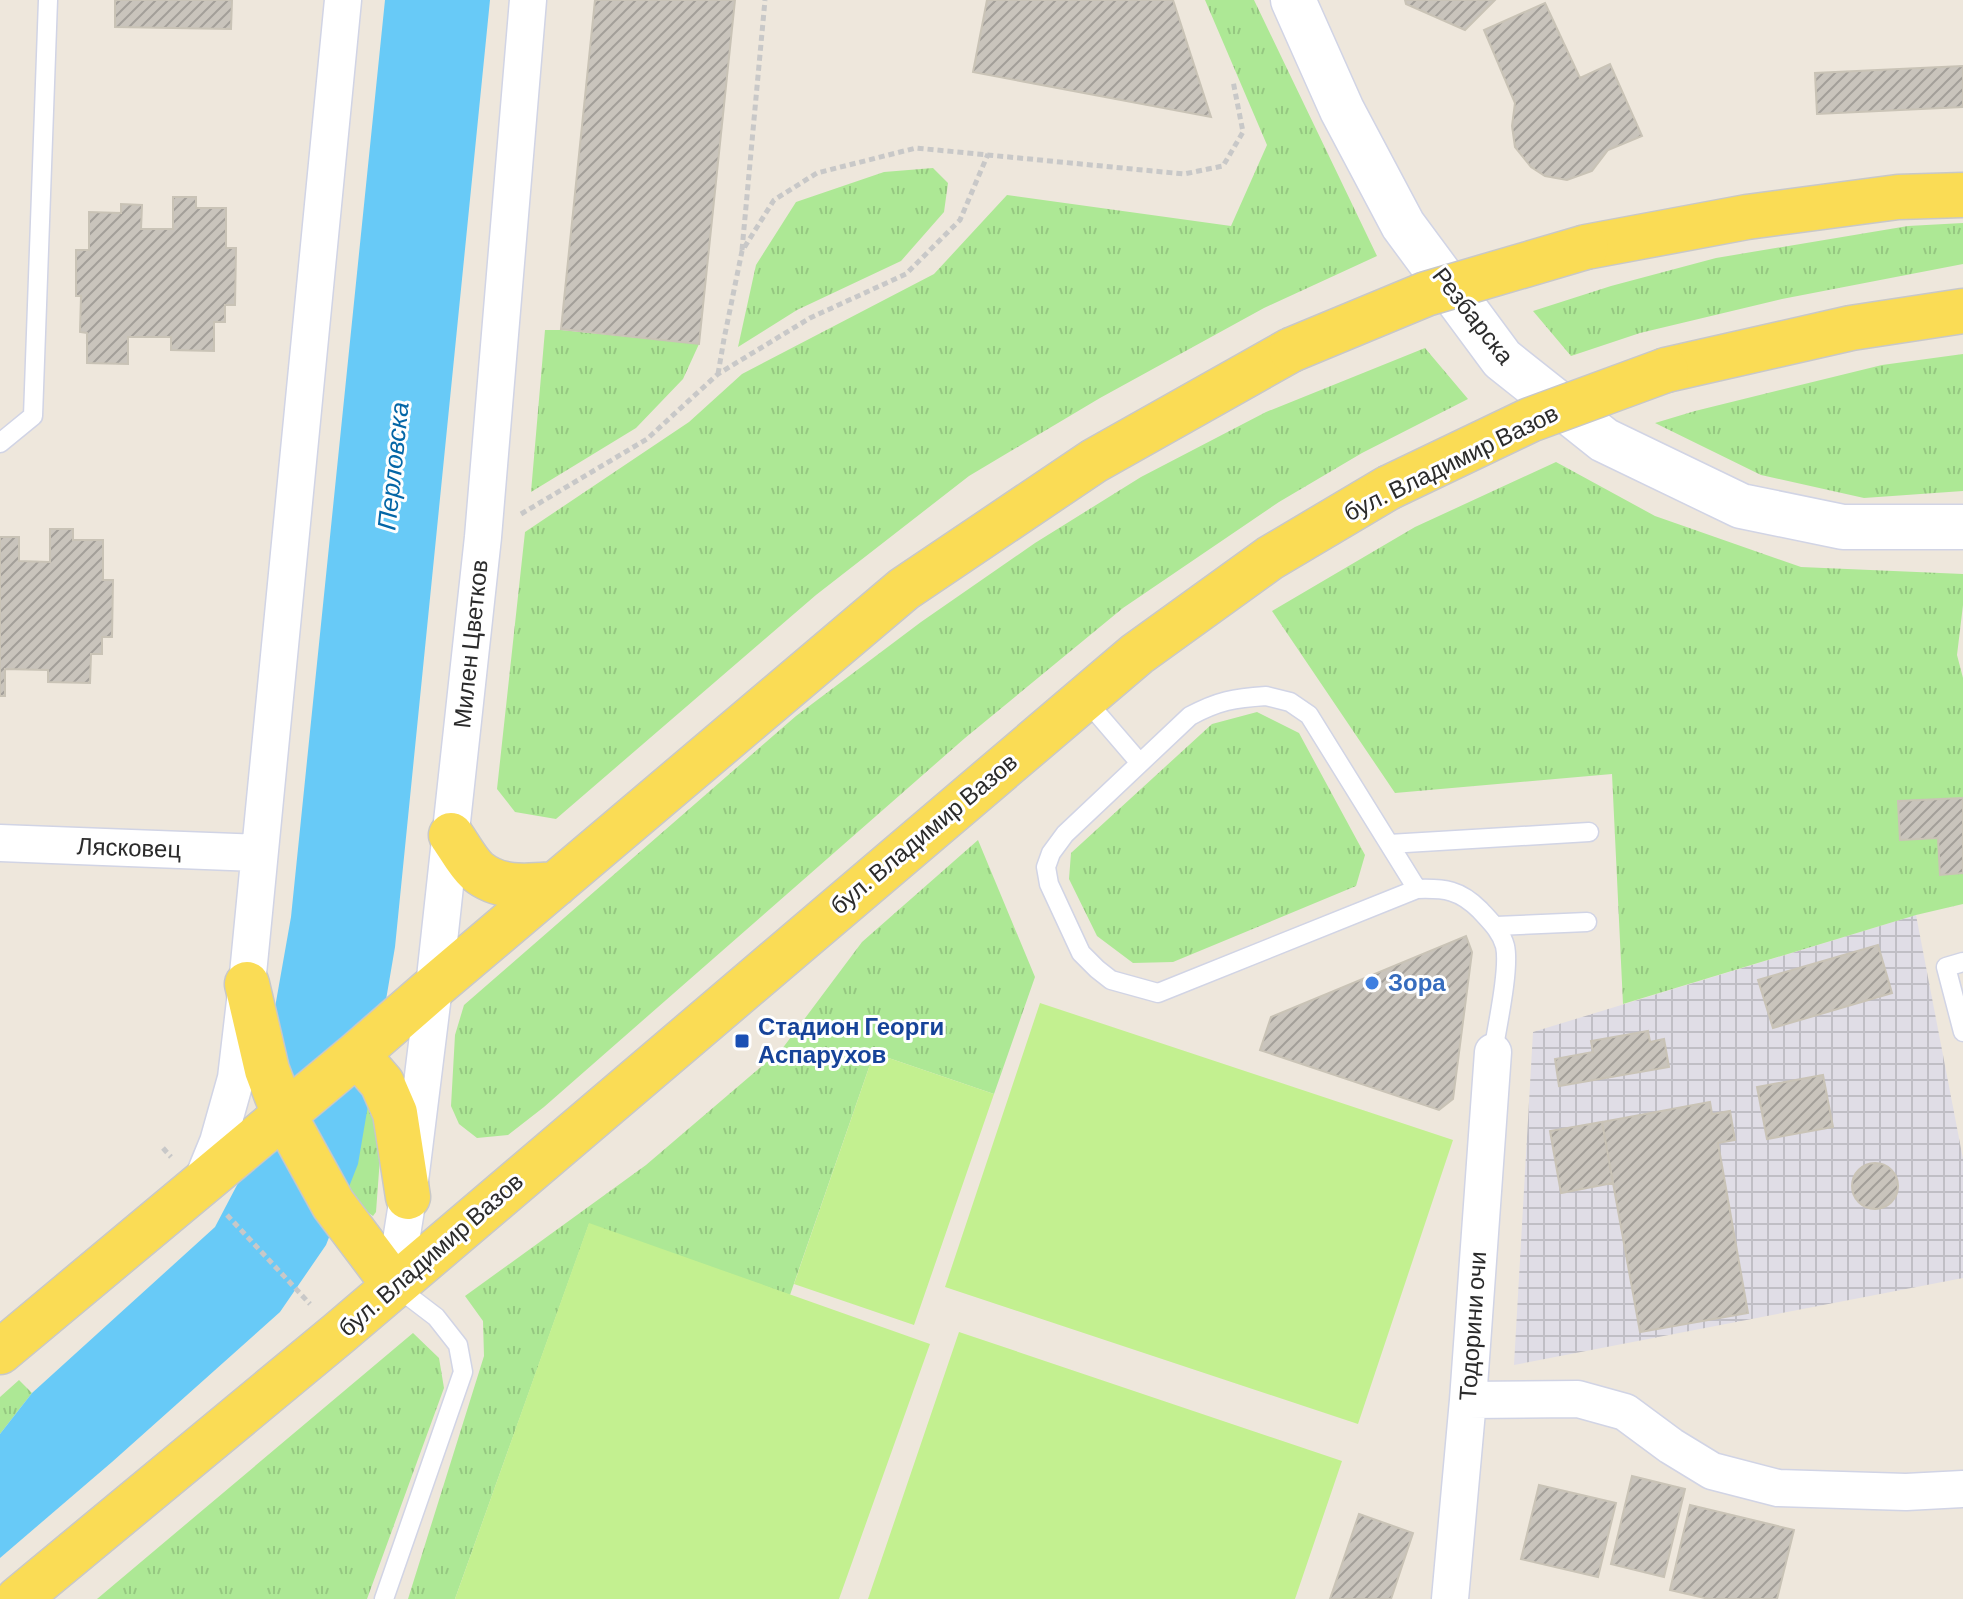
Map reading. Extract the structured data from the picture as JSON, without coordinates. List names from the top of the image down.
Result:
{
  "streets": {
    "main road": ["бул. Владимир Вазов"],
    "street": [
      "Резбарска",
      "Милен Цветков",
      "Лясковец",
      "Тодорини очи"
    ]
  },
  "crossings": [
    ["бул. Владимир Вазов", "Милен Цветков"]
  ],
  "water": ["Перловска"],
  "places": {
    "other": ["Зора"],
    "transit": ["Стадион Георги Аспарухов"]
  }
}
